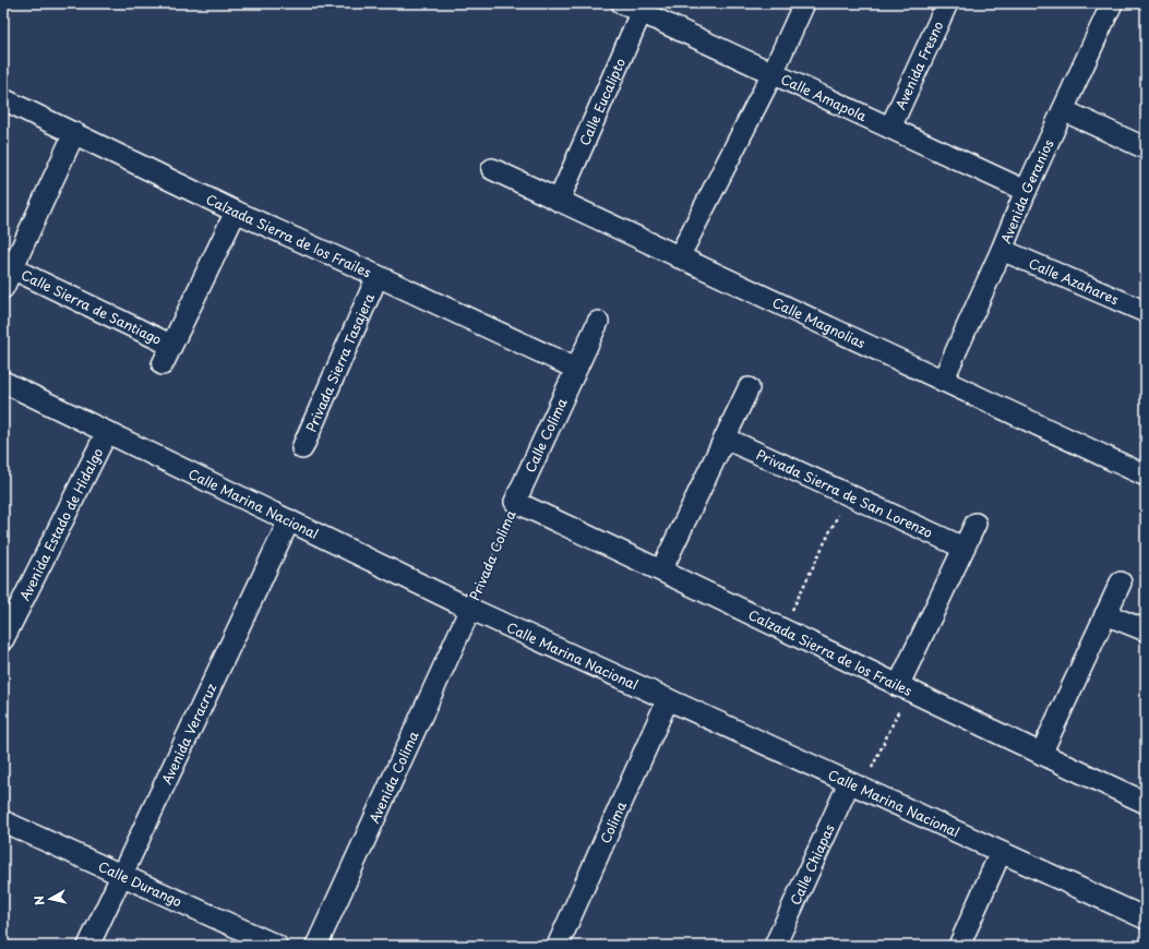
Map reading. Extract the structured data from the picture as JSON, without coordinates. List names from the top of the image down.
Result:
{
  "streets": {
    "street": [
      "Avenida Fresno",
      "Calle Amapola",
      "Calle Eucalipto",
      "Avenida Geranios",
      "Calzada Sierra de los Frailes",
      "Calle Azahares",
      "Calle Sierra de Santiago",
      "Calle Magnolias",
      "Privada Sierra Tasajera",
      "Calle Colima",
      "Privada Sierra de San Lorenzo",
      "Calle Marina Nacional",
      "Avenida Estado de Hidalgo",
      "Avenida Veracruz",
      "Avenida Colima",
      "Colima",
      "Calle Chiapas",
      "Calle Durango"
    ],
    "path": ["Privada Colima"]
  },
  "crossings": [
    ["Avenida Fresno", "Calle Amapola"],
    ["Calle Amapola", "Calle Eucalipto"],
    ["Calle Amapola", "Avenida Geranios"],
    ["Calle Eucalipto", "Calle Magnolias"],
    ["Avenida Geranios", "Calle Azahares"],
    ["Avenida Geranios", "Calle Magnolias"],
    ["Calzada Sierra de los Frailes", "Privada Sierra Tasajera"],
    ["Calzada Sierra de los Frailes", "Calle Colima"],
    ["Calzada Sierra de los Frailes", "Privada Colima"],
    ["Calle Colima", "Privada Colima"],
    ["Calle Marina Nacional", "Avenida Estado de Hidalgo"],
    ["Calle Marina Nacional", "Privada Colima"],
    ["Calle Marina Nacional", "Avenida Veracruz"],
    ["Calle Marina Nacional", "Avenida Colima"],
    ["Calle Marina Nacional", "Colima"],
    ["Calle Marina Nacional", "Calle Chiapas"],
    ["Privada Colima", "Avenida Colima"],
    ["Avenida Veracruz", "Calle Durango"]
  ],
  "north": "left"
}
